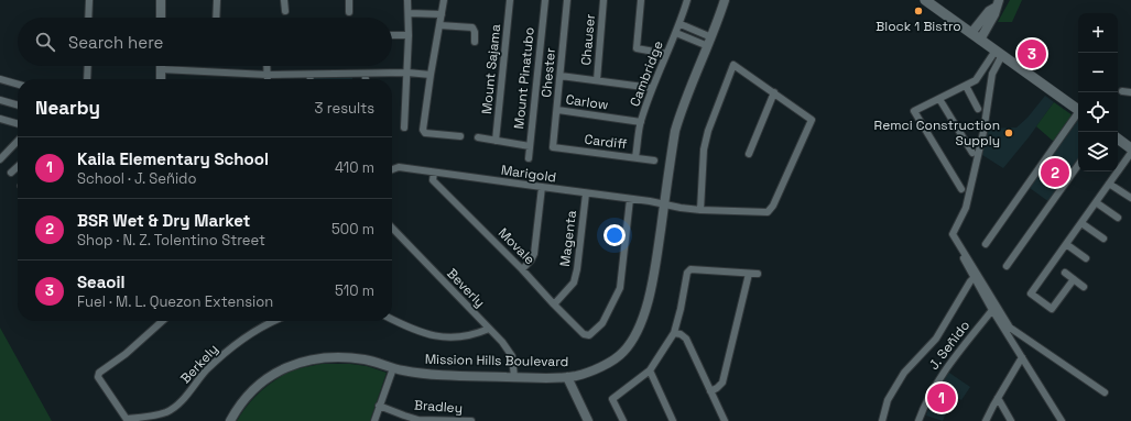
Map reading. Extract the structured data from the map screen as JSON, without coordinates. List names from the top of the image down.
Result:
{
  "streets": {
    "street": [
      "Chauser",
      "Mount Sajama",
      "Chester",
      "Cambridge",
      "Mount Pinatubo",
      "Carlow",
      "Cardiff",
      "Marigold",
      "Magenta",
      "Movale",
      "Beverly",
      "J. Señido",
      "Mission Hills Boulevard",
      "Berkely",
      "Bradley"
    ]
  },
  "crossings": [
    ["Chester", "Carlow"],
    ["Chester", "Cardiff"],
    ["Cambridge", "Carlow"],
    ["Cambridge", "Cardiff"],
    ["Marigold", "Magenta"],
    ["Marigold", "Movale"],
    ["Marigold", "Mission Hills Boulevard"],
    ["Magenta", "Movale"],
    ["Beverly", "Mission Hills Boulevard"]
  ],
  "places": ["Block 1 Bistro", "Remci Construction Supply"],
  "page": {
    "map_buttons": ["+", "−"],
    "search": "Search here",
    "pins": ["3", "2", "1"],
    "heading": ["Nearby", "3 results"],
    "list": [
      {
        "mark": "1",
        "name": "Kaila Elementary School",
        "note": "School · J. Señido",
        "value": "410 m"
      },
      {
        "mark": "2",
        "name": "BSR Wet & Dry Market",
        "note": "Shop · N. Z. Tolentino Street",
        "value": "500 m"
      },
      {
        "mark": "3",
        "name": "Seaoil",
        "note": "Fuel · M. L. Quezon Extension",
        "value": "510 m"
      }
    ]
  }
}
